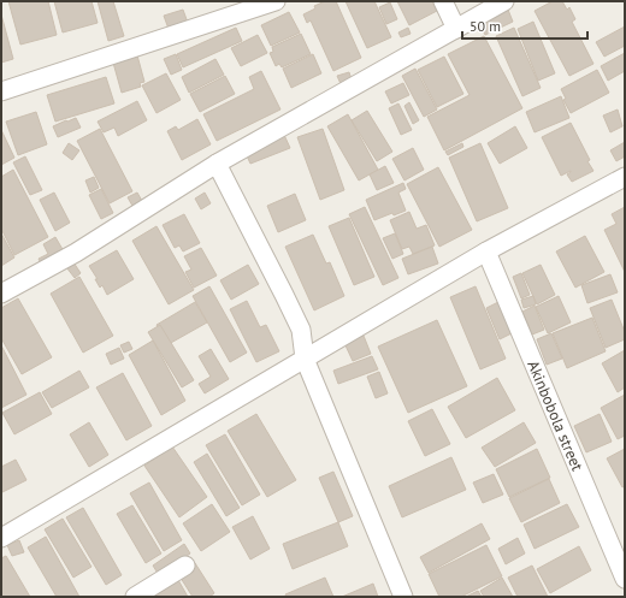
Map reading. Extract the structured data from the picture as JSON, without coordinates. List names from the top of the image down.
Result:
{
  "streets": {
    "street": ["Akinbobola street"]
  },
  "scale_bar": "50 m"
}
